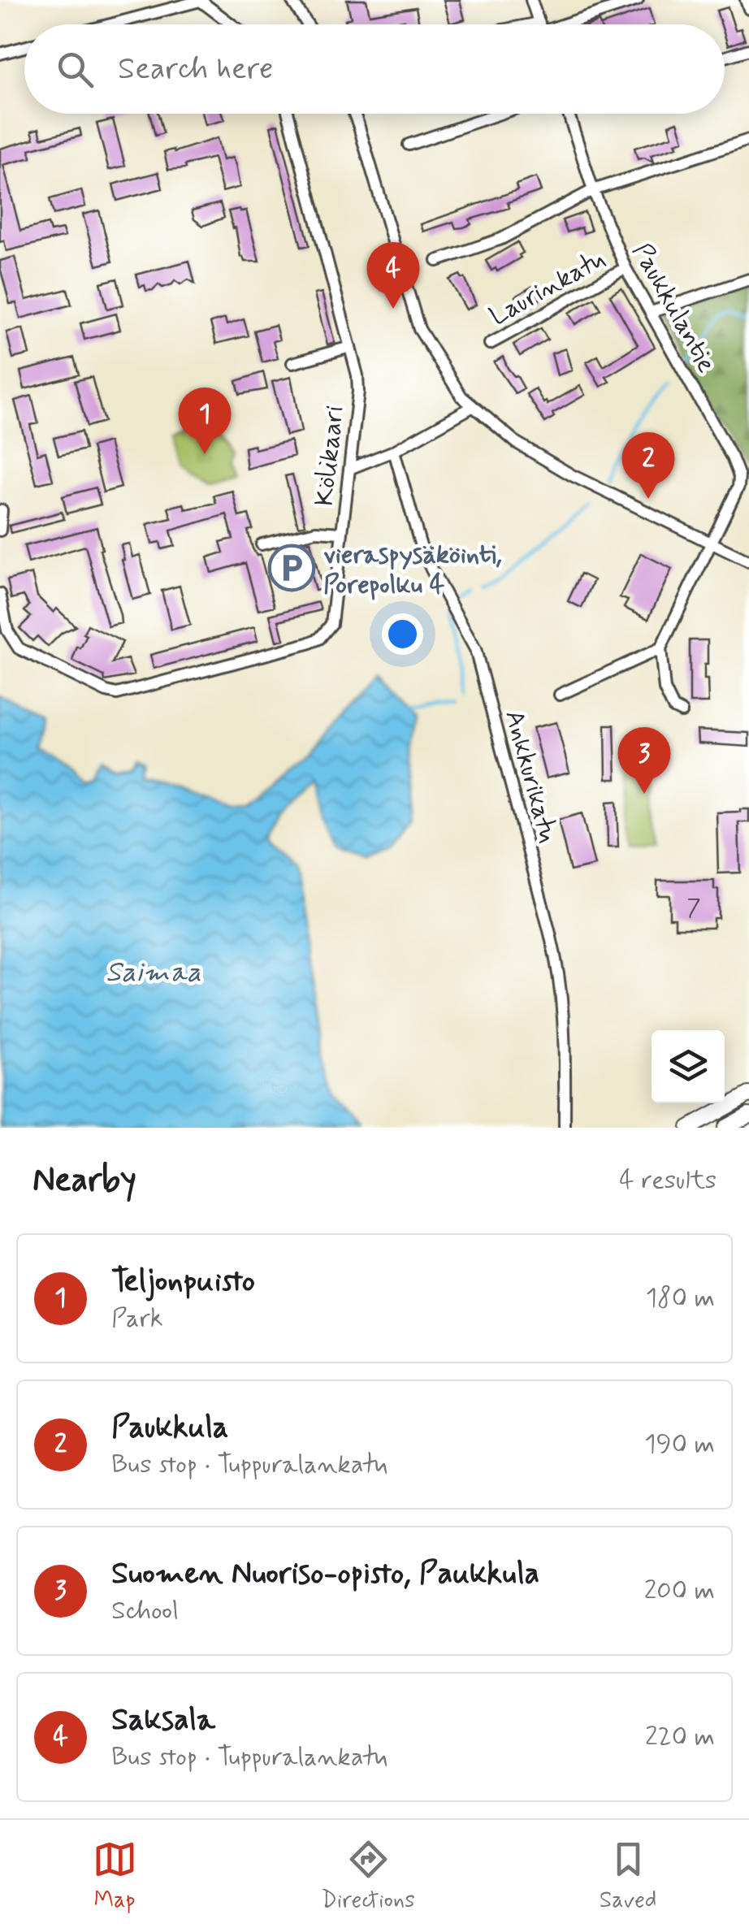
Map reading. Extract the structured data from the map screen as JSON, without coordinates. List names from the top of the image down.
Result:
{
  "streets": {
    "street": [
      "Laurinkatu",
      "Paukkulantie",
      "Kölikaari",
      "Ankkurikatu"
    ]
  },
  "crossings": [
    ["Laurinkatu", "Paukkulantie"]
  ],
  "water": ["Saimaa"],
  "places": {
    "parking": ["vieraspysäköinti, Porepolku 4"]
  },
  "house_numbers": ["7"],
  "page": {
    "search": "Search here",
    "pins": [
      "4",
      "1",
      "2",
      "3"
    ],
    "heading": ["Nearby", "4 results"],
    "list": [
      {
        "mark": "1",
        "name": "Teljonpuisto",
        "note": "Park",
        "value": "180 m"
      },
      {
        "mark": "2",
        "name": "Paukkula",
        "note": "Bus stop · Tuppuralankatu",
        "value": "190 m"
      },
      {
        "mark": "3",
        "name": "Suomen Nuoriso-opisto, Paukkula",
        "note": "School",
        "value": "200 m"
      },
      {
        "mark": "4",
        "name": "Saksala",
        "note": "Bus stop · Tuppuralankatu",
        "value": "220 m"
      }
    ],
    "nav": ["Map", "Directions", "Saved"]
  }
}
